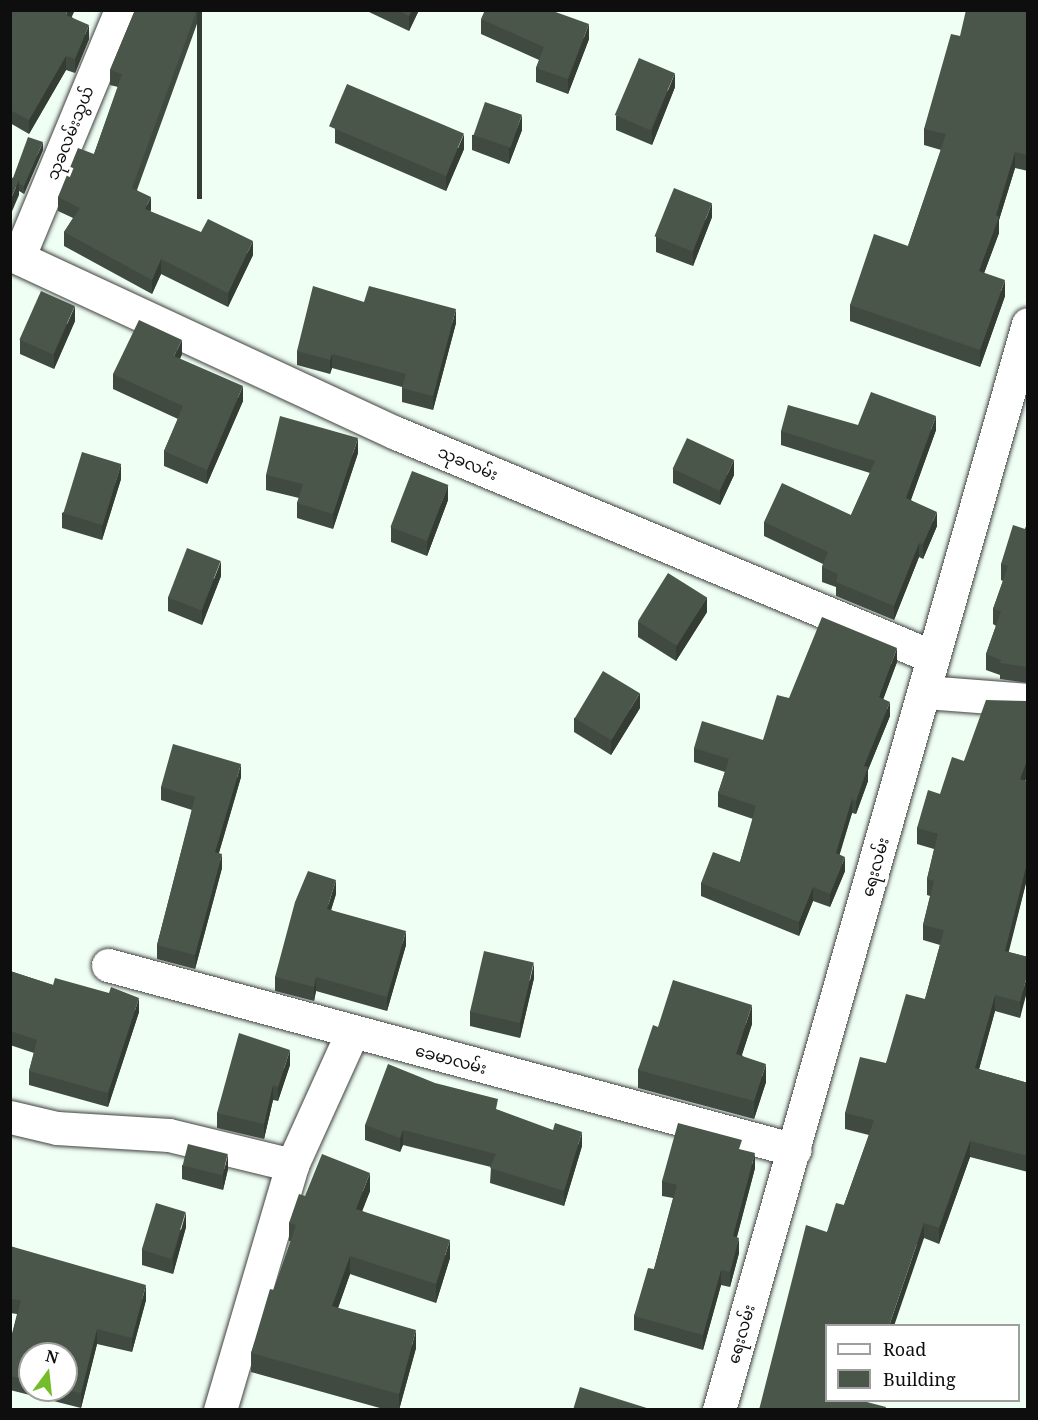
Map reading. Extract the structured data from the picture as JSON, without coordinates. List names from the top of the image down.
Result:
{
  "streets": {
    "street": [
      "သုခလမ်းသွယ်",
      "သုခလမ်း",
      "ရေးလမ်း",
      "ခေမာလမ်း"
    ]
  },
  "crossings": [
    ["သုခလမ်းသွယ်", "သုခလမ်း"],
    ["သုခလမ်း", "ရေးလမ်း"],
    ["ရေးလမ်း", "ခေမာလမ်း"]
  ],
  "legend": ["Road", "Building"],
  "north": "top"
}
